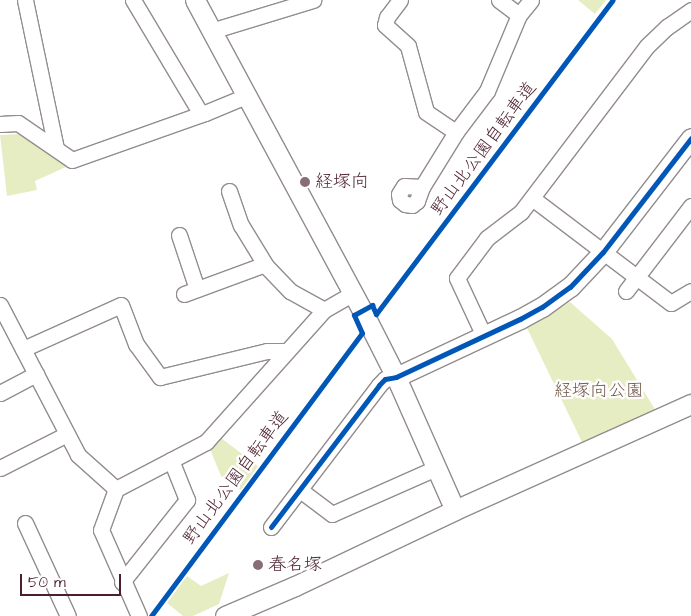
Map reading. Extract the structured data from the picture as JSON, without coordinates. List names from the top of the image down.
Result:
{
  "streets": {
    "cycle path": ["野山北公園自転車道"]
  },
  "parks": ["経塚向公園"],
  "places": ["経塚向", "春名塚"],
  "scale_bar": "50 m"
}
